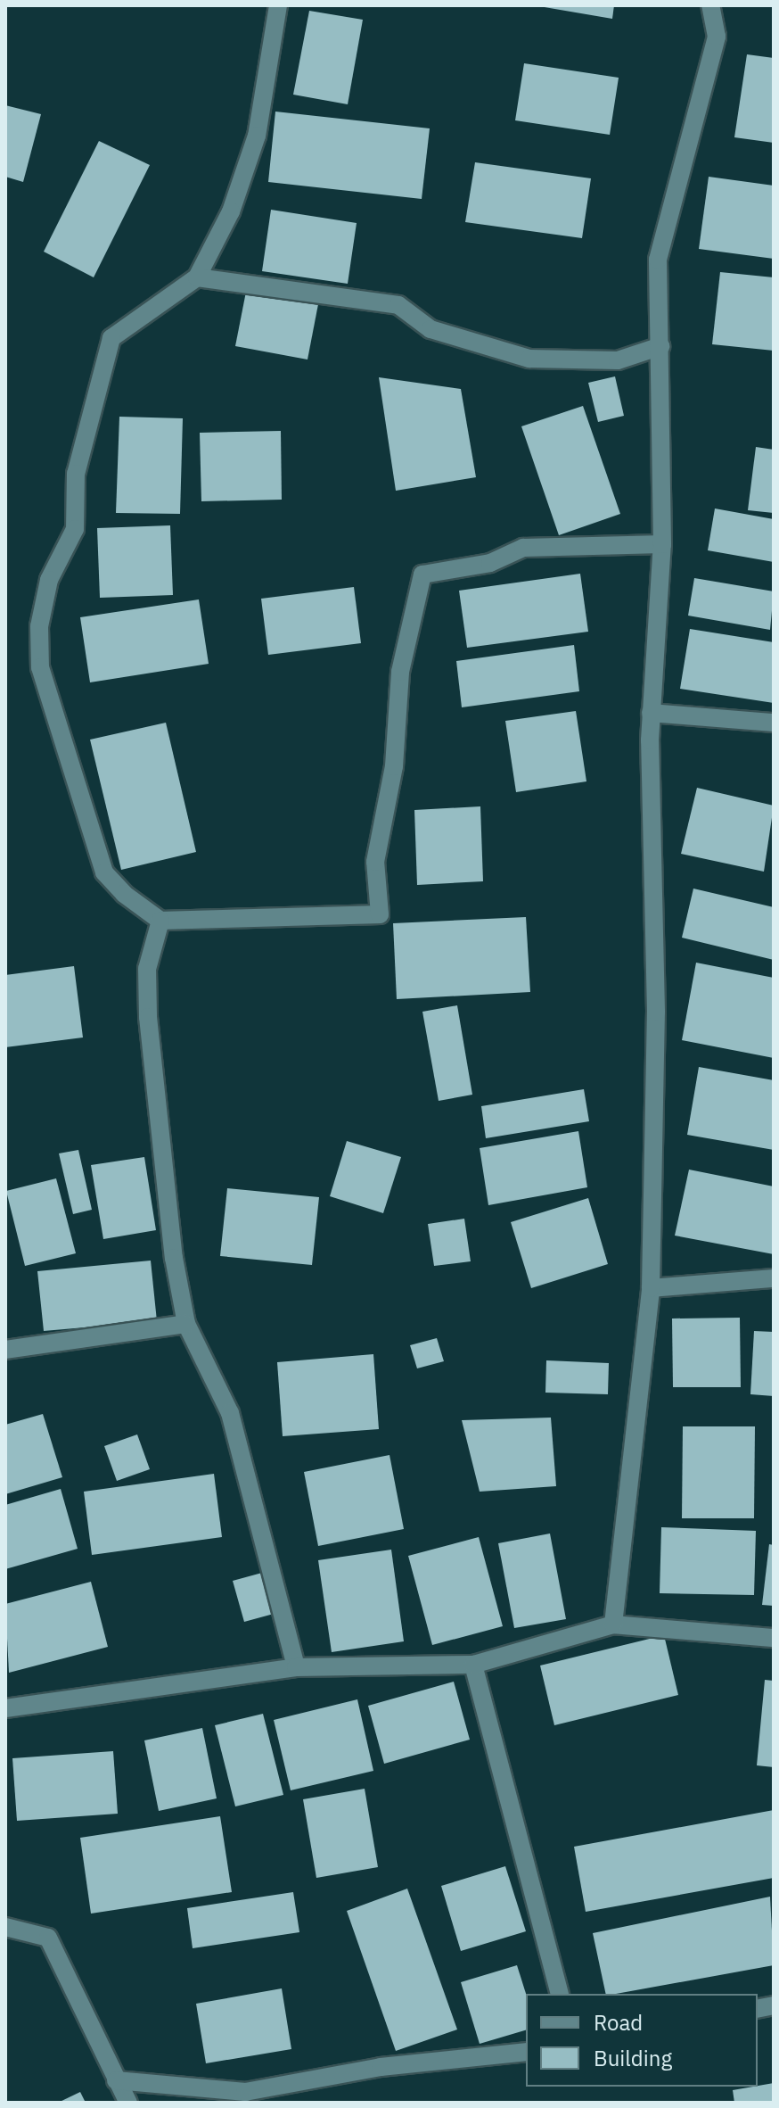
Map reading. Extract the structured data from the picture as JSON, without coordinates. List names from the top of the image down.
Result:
{
  "legend": ["Road", "Building"]
}
